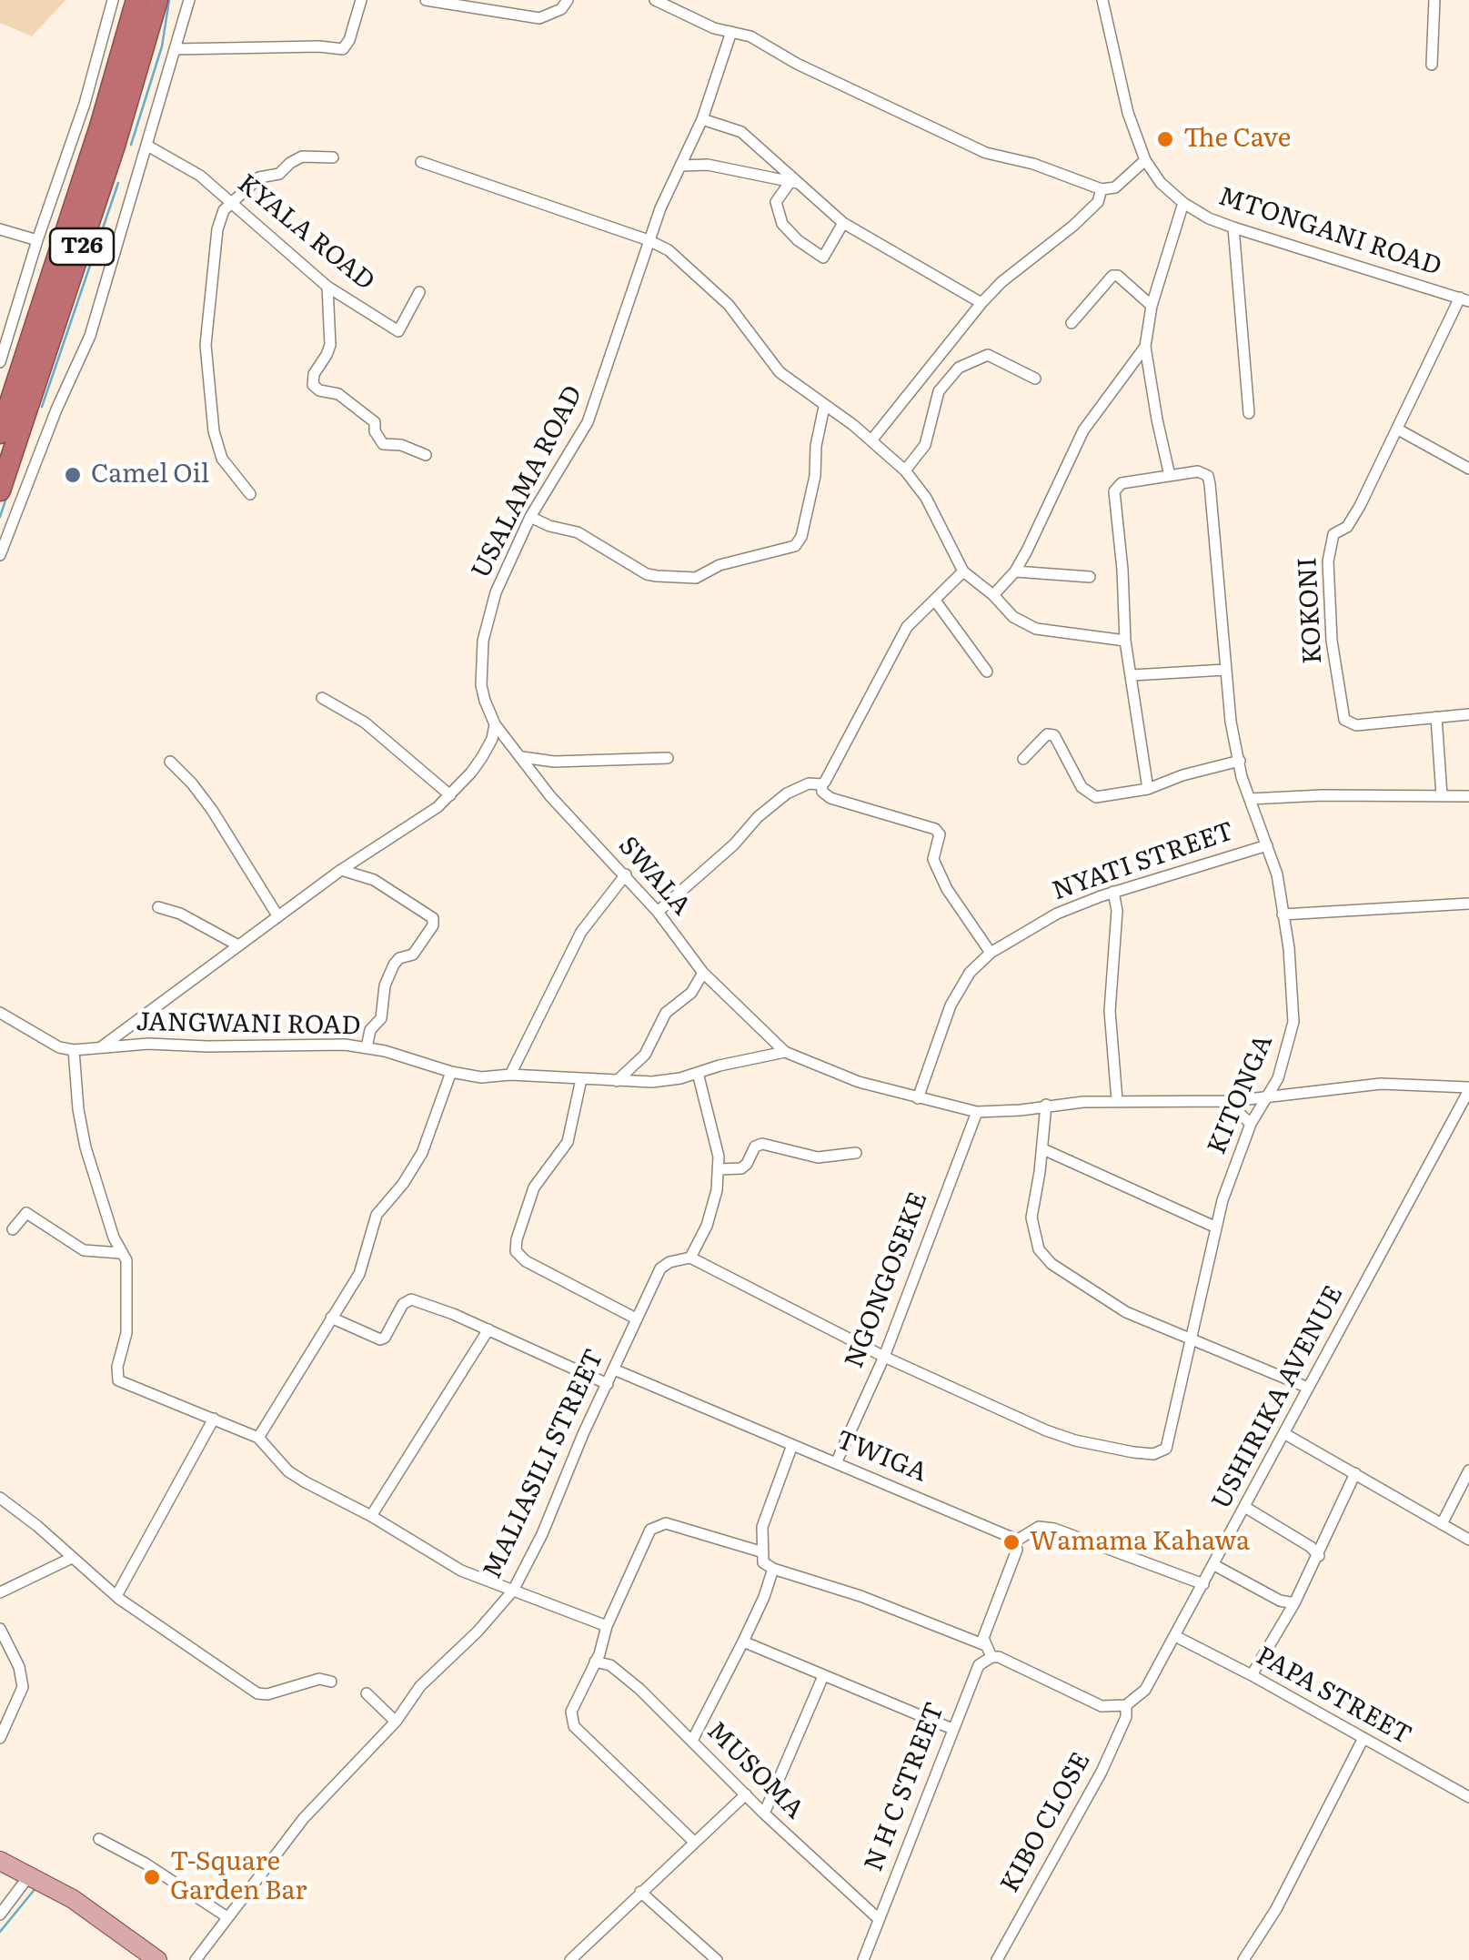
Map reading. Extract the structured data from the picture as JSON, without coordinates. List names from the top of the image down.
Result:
{
  "streets": {
    "highway": ["T26"],
    "street": [
      "MTONGANI ROAD",
      "KYALA ROAD",
      "USALAMA ROAD",
      "KOKONI",
      "NYATI STREET",
      "SWALA",
      "JANGWANI ROAD",
      "KITONGA",
      "NGONGOSEKE",
      "USHIRIKA AVENUE",
      "TWIGA",
      "MALIASILI STREET",
      "PAPA STREET",
      "MUSOMA",
      "N H C STREET",
      "KIBO CLOSE"
    ]
  },
  "crossings": [
    ["MTONGANI ROAD", "KOKONI"],
    ["USALAMA ROAD", "SWALA"],
    ["NYATI STREET", "KITONGA"],
    ["SWALA", "JANGWANI ROAD"],
    ["KITONGA", "NGONGOSEKE"],
    ["KITONGA", "MALIASILI STREET"],
    ["NGONGOSEKE", "TWIGA"],
    ["USHIRIKA AVENUE", "PAPA STREET"],
    ["USHIRIKA AVENUE", "KIBO CLOSE"],
    ["TWIGA", "MALIASILI STREET"],
    ["MUSOMA", "N H C STREET"]
  ],
  "places": [
    "The Cave",
    "Camel Oil",
    "Wamama Kahawa",
    "T-Square Garden Bar"
  ]
}
